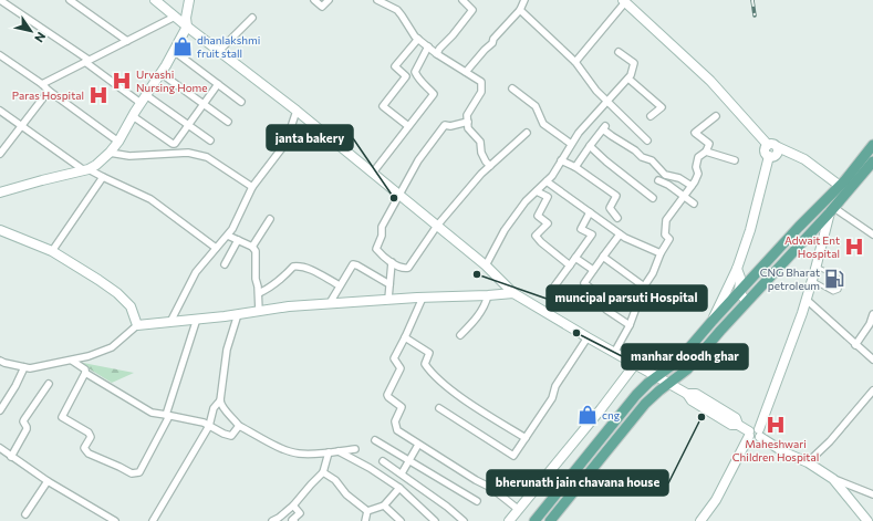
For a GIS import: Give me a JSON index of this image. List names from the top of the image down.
{
  "places": {
    "shop": ["dhanlakshmi fruit stall", "cng"],
    "hospital": [
      "Urvashi Nursing Home",
      "Paras Hospital",
      "Adwait Ent Hospital",
      "Maheshwari Children Hospital"
    ],
    "other": [
      "janta bakery",
      "muncipal parsuti Hospital",
      "manhar doodh ghar",
      "bherunath jain chavana house"
    ],
    "fuel station": ["CNG Bharat petroleum"]
  },
  "north": "bottom right"
}
